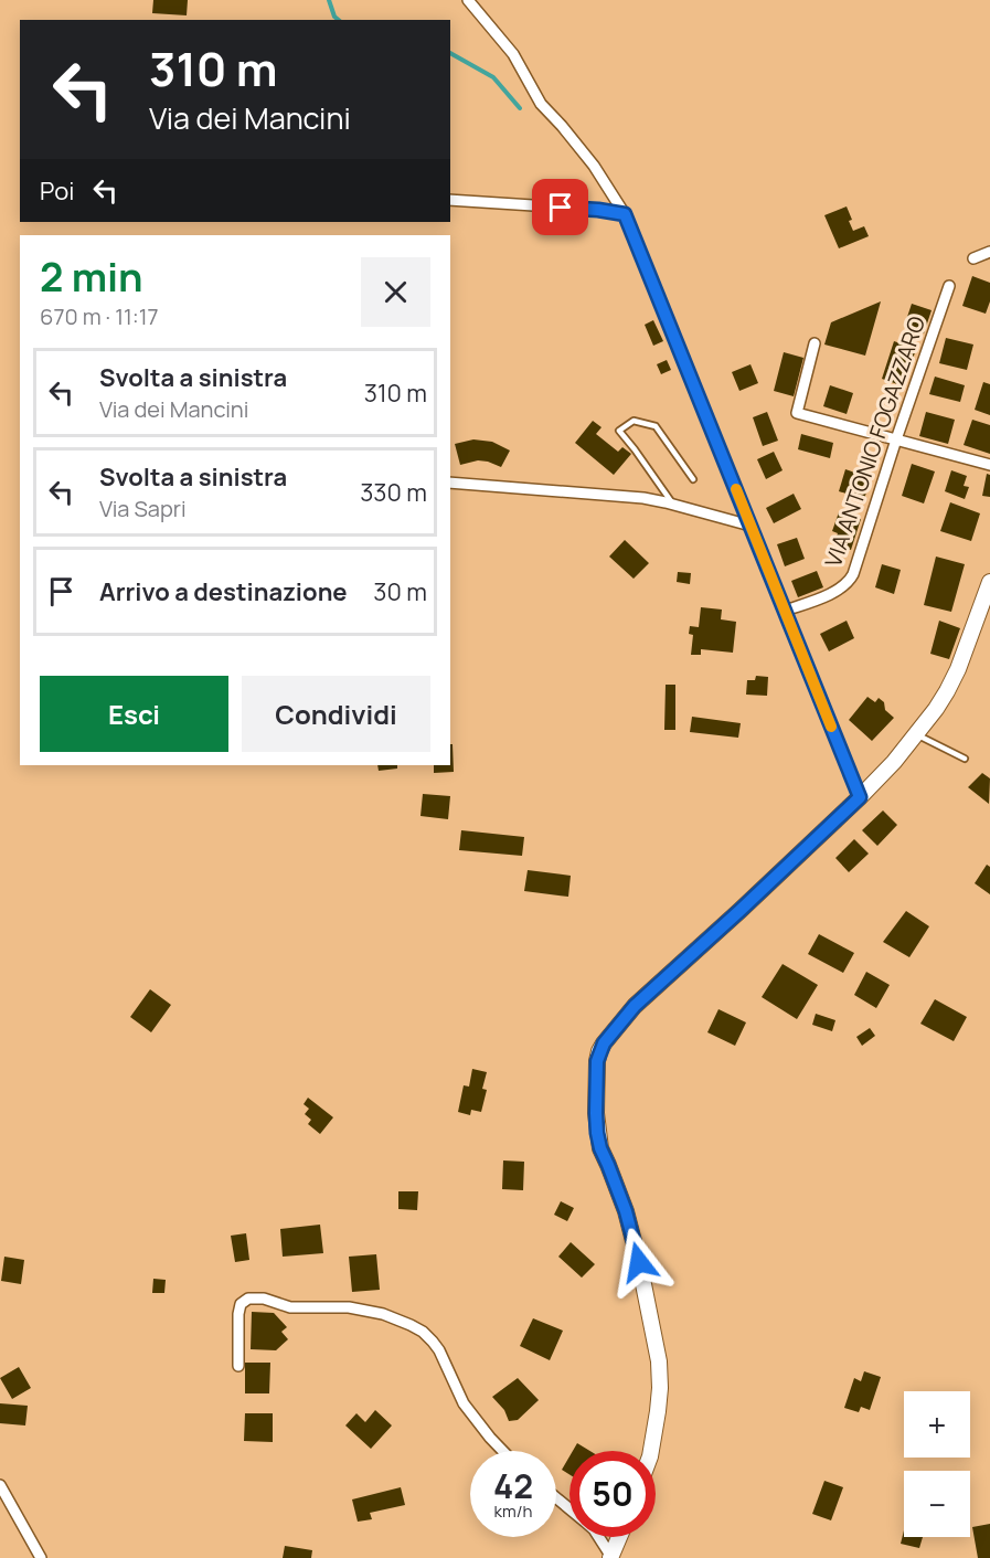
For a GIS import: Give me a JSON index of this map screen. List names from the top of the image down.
{
  "streets": {
    "street": ["VIA ANTONIO FOGAZZARO"]
  },
  "page": {
    "turn": ["310 m", "Via dei Mancini"],
    "then": "Poi",
    "heading": ["2 min", "670 m · 11:17"],
    "list": [
      {
        "name": "Svolta a sinistra",
        "note": "Via dei Mancini",
        "value": "310 m"
      },
      {
        "name": "Svolta a sinistra",
        "note": "Via Sapri",
        "value": "330 m"
      },
      {
        "name": "Arrivo a destinazione",
        "value": "30 m"
      }
    ],
    "buttons": ["Esci", "Condividi"],
    "map_buttons": ["+", "−"],
    "speed": "42 km/h",
    "limit": "50"
  }
}
